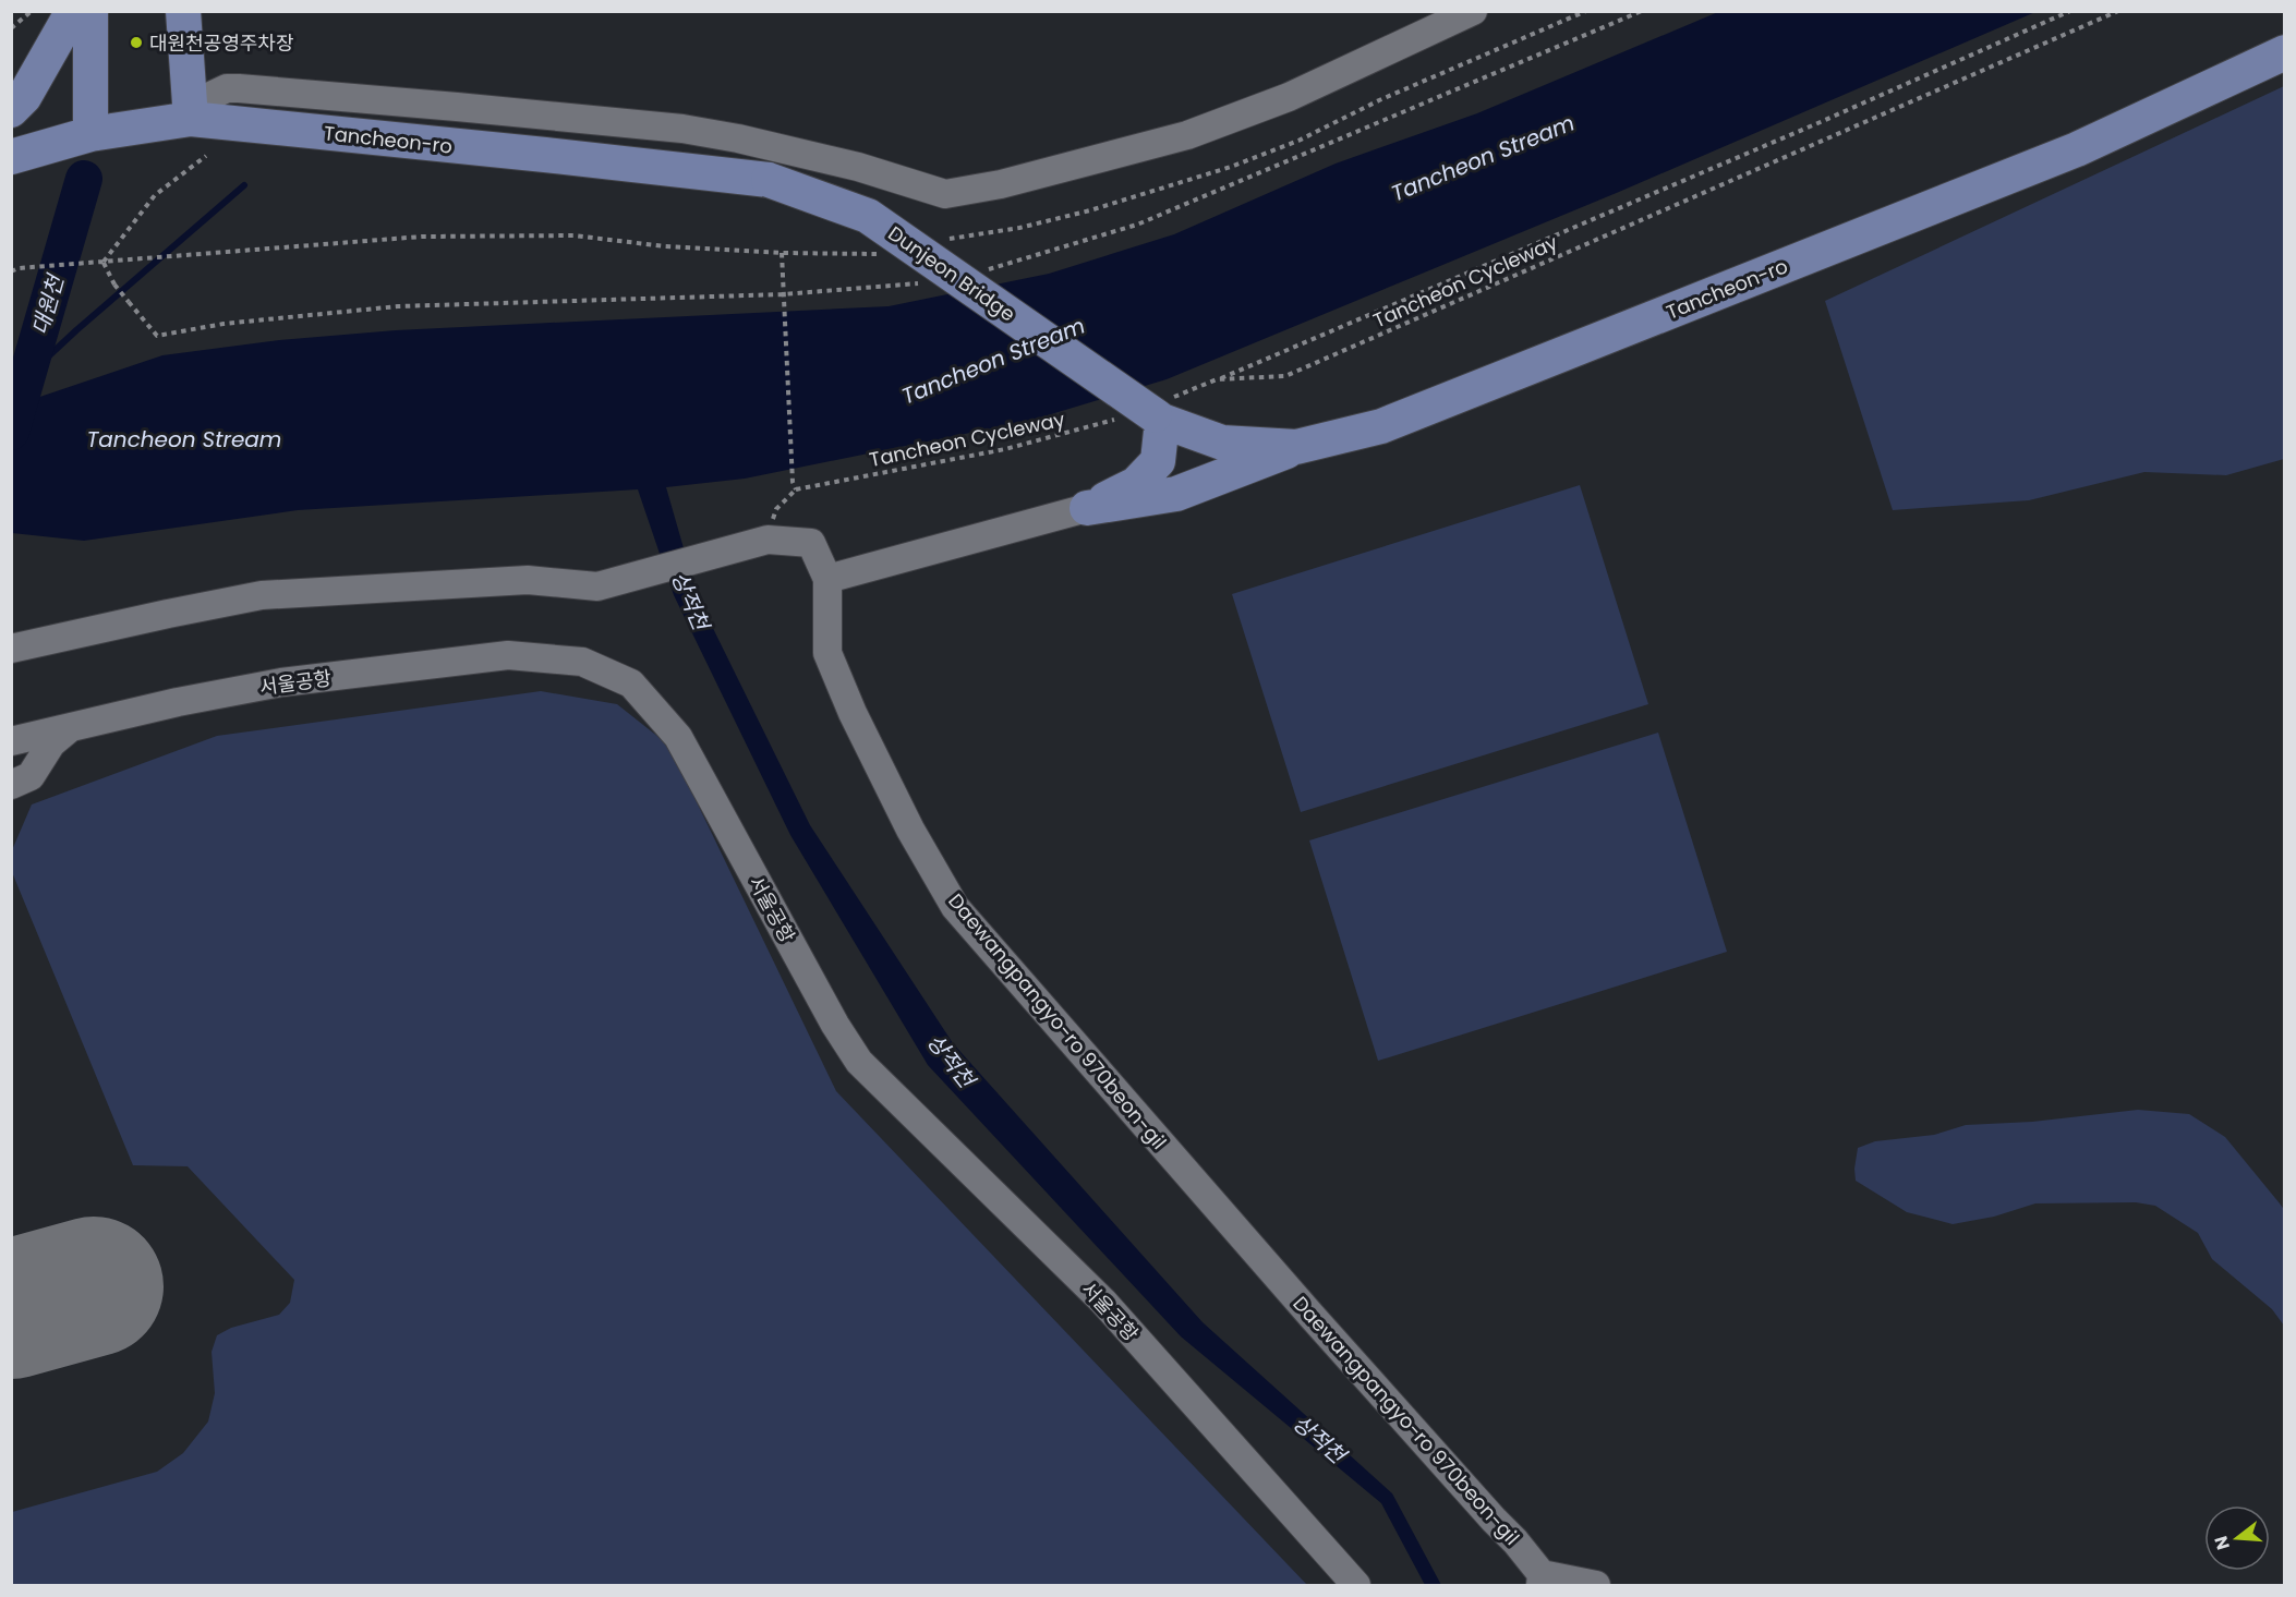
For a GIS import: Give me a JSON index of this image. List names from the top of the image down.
{
  "streets": {
    "main road": ["Tancheon-ro", "Dunjeon Bridge"],
    "street": ["서울공항", "Daewangpangyo-ro 970beon-gil"],
    "path": ["Tancheon Cycleway"]
  },
  "crossings": [
    ["Tancheon-ro", "Dunjeon Bridge"],
    ["Tancheon-ro", "Tancheon Cycleway"],
    ["Dunjeon Bridge", "Tancheon Cycleway"]
  ],
  "water": ["Tancheon Stream", "대원천", "상적천"],
  "places": ["대원천공영주차장"],
  "north": "left"
}
